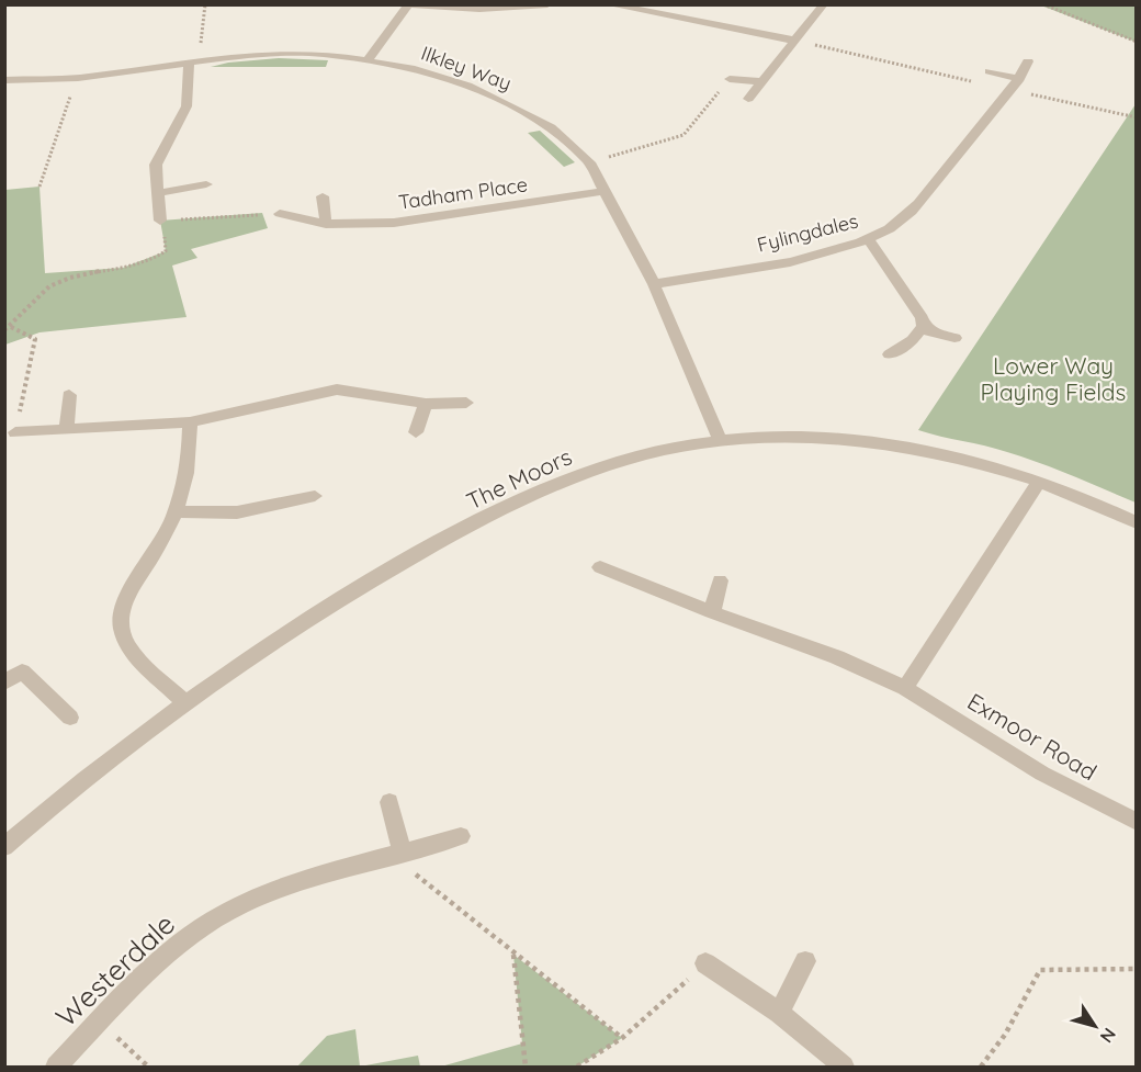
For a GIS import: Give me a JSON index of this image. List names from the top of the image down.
{
  "streets": {
    "street": [
      "Ilkley Way",
      "Tadham Place",
      "Fylingdales",
      "The Moors",
      "Exmoor Road",
      "Westerdale"
    ]
  },
  "crossings": [
    ["Ilkley Way", "Tadham Place"],
    ["Ilkley Way", "Fylingdales"],
    ["Ilkley Way", "The Moors"]
  ],
  "parks": ["Lower Way Playing Fields"],
  "north": "bottom right"
}
